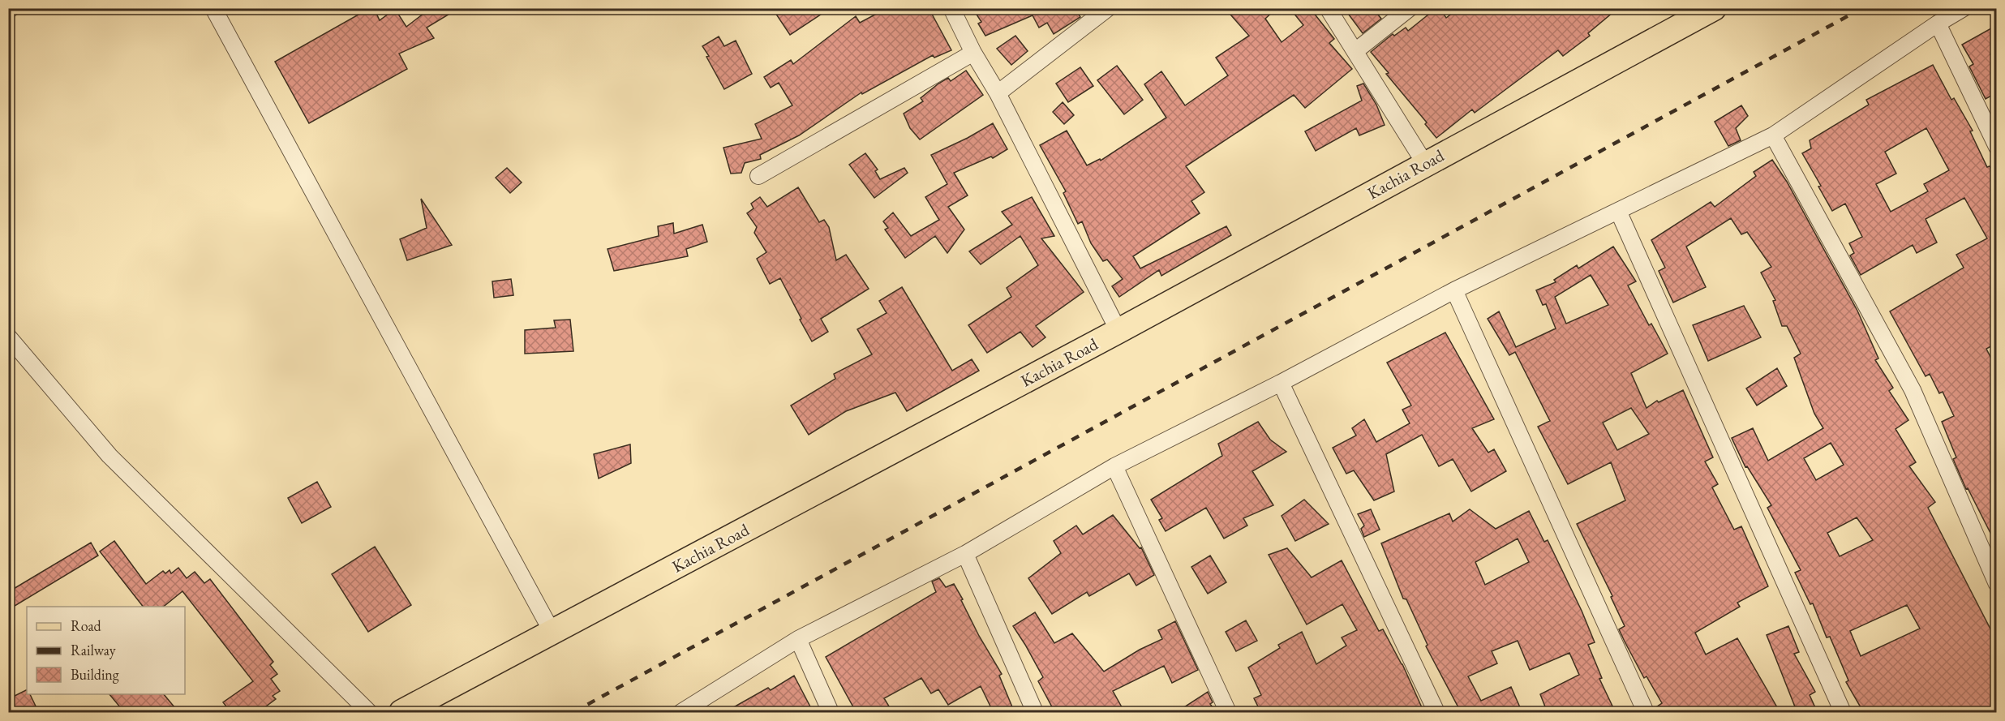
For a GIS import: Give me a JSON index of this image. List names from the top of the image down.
{
  "streets": {
    "main road": ["Kachia Road"]
  },
  "legend": ["Road", "Railway", "Building"]
}
